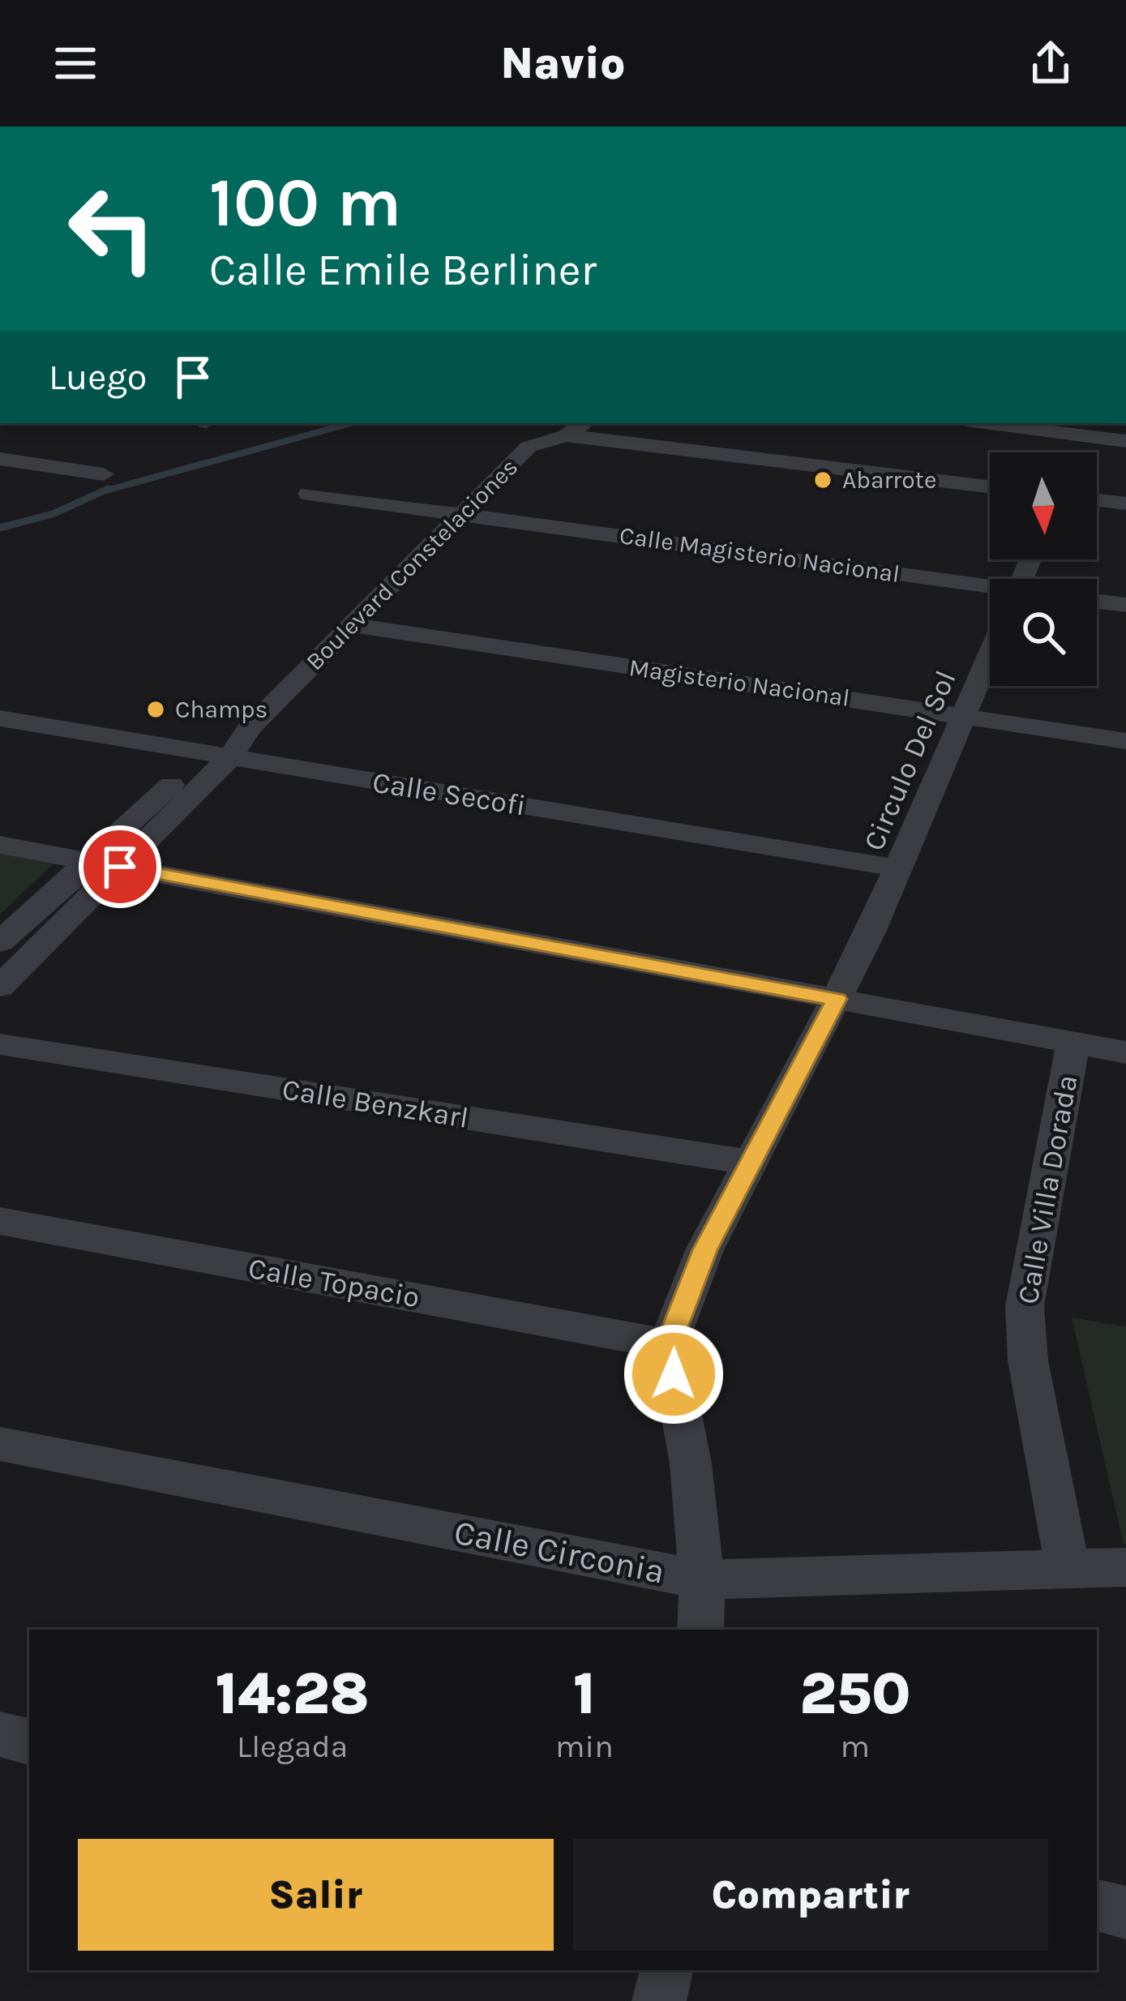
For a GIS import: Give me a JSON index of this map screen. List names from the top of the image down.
{
  "streets": {
    "street": [
      "Calle Magisterio Nacional",
      "Boulevard Constelaciones",
      "Magisterio Nacional",
      "Circulo Del Sol",
      "Calle Secofi",
      "Calle Benzkarl",
      "Calle Villa Dorada",
      "Calle Topacio",
      "Calle Circonia"
    ]
  },
  "crossings": [
    ["Calle Magisterio Nacional", "Boulevard Constelaciones"],
    ["Boulevard Constelaciones", "Magisterio Nacional"],
    ["Boulevard Constelaciones", "Calle Secofi"],
    ["Magisterio Nacional", "Circulo Del Sol"],
    ["Circulo Del Sol", "Calle Secofi"],
    ["Circulo Del Sol", "Calle Benzkarl"],
    ["Circulo Del Sol", "Calle Topacio"],
    ["Calle Villa Dorada", "Calle Circonia"]
  ],
  "places": ["Abarrote", "Champs"],
  "north": "bottom",
  "page": {
    "header": "Navio",
    "turn": ["100 m", "Calle Emile Berliner"],
    "then": "Luego",
    "eta": [
      "14:28",
      "Llegada",
      "1",
      "min",
      "250",
      "m"
    ],
    "buttons": ["Salir", "Compartir"]
  }
}
